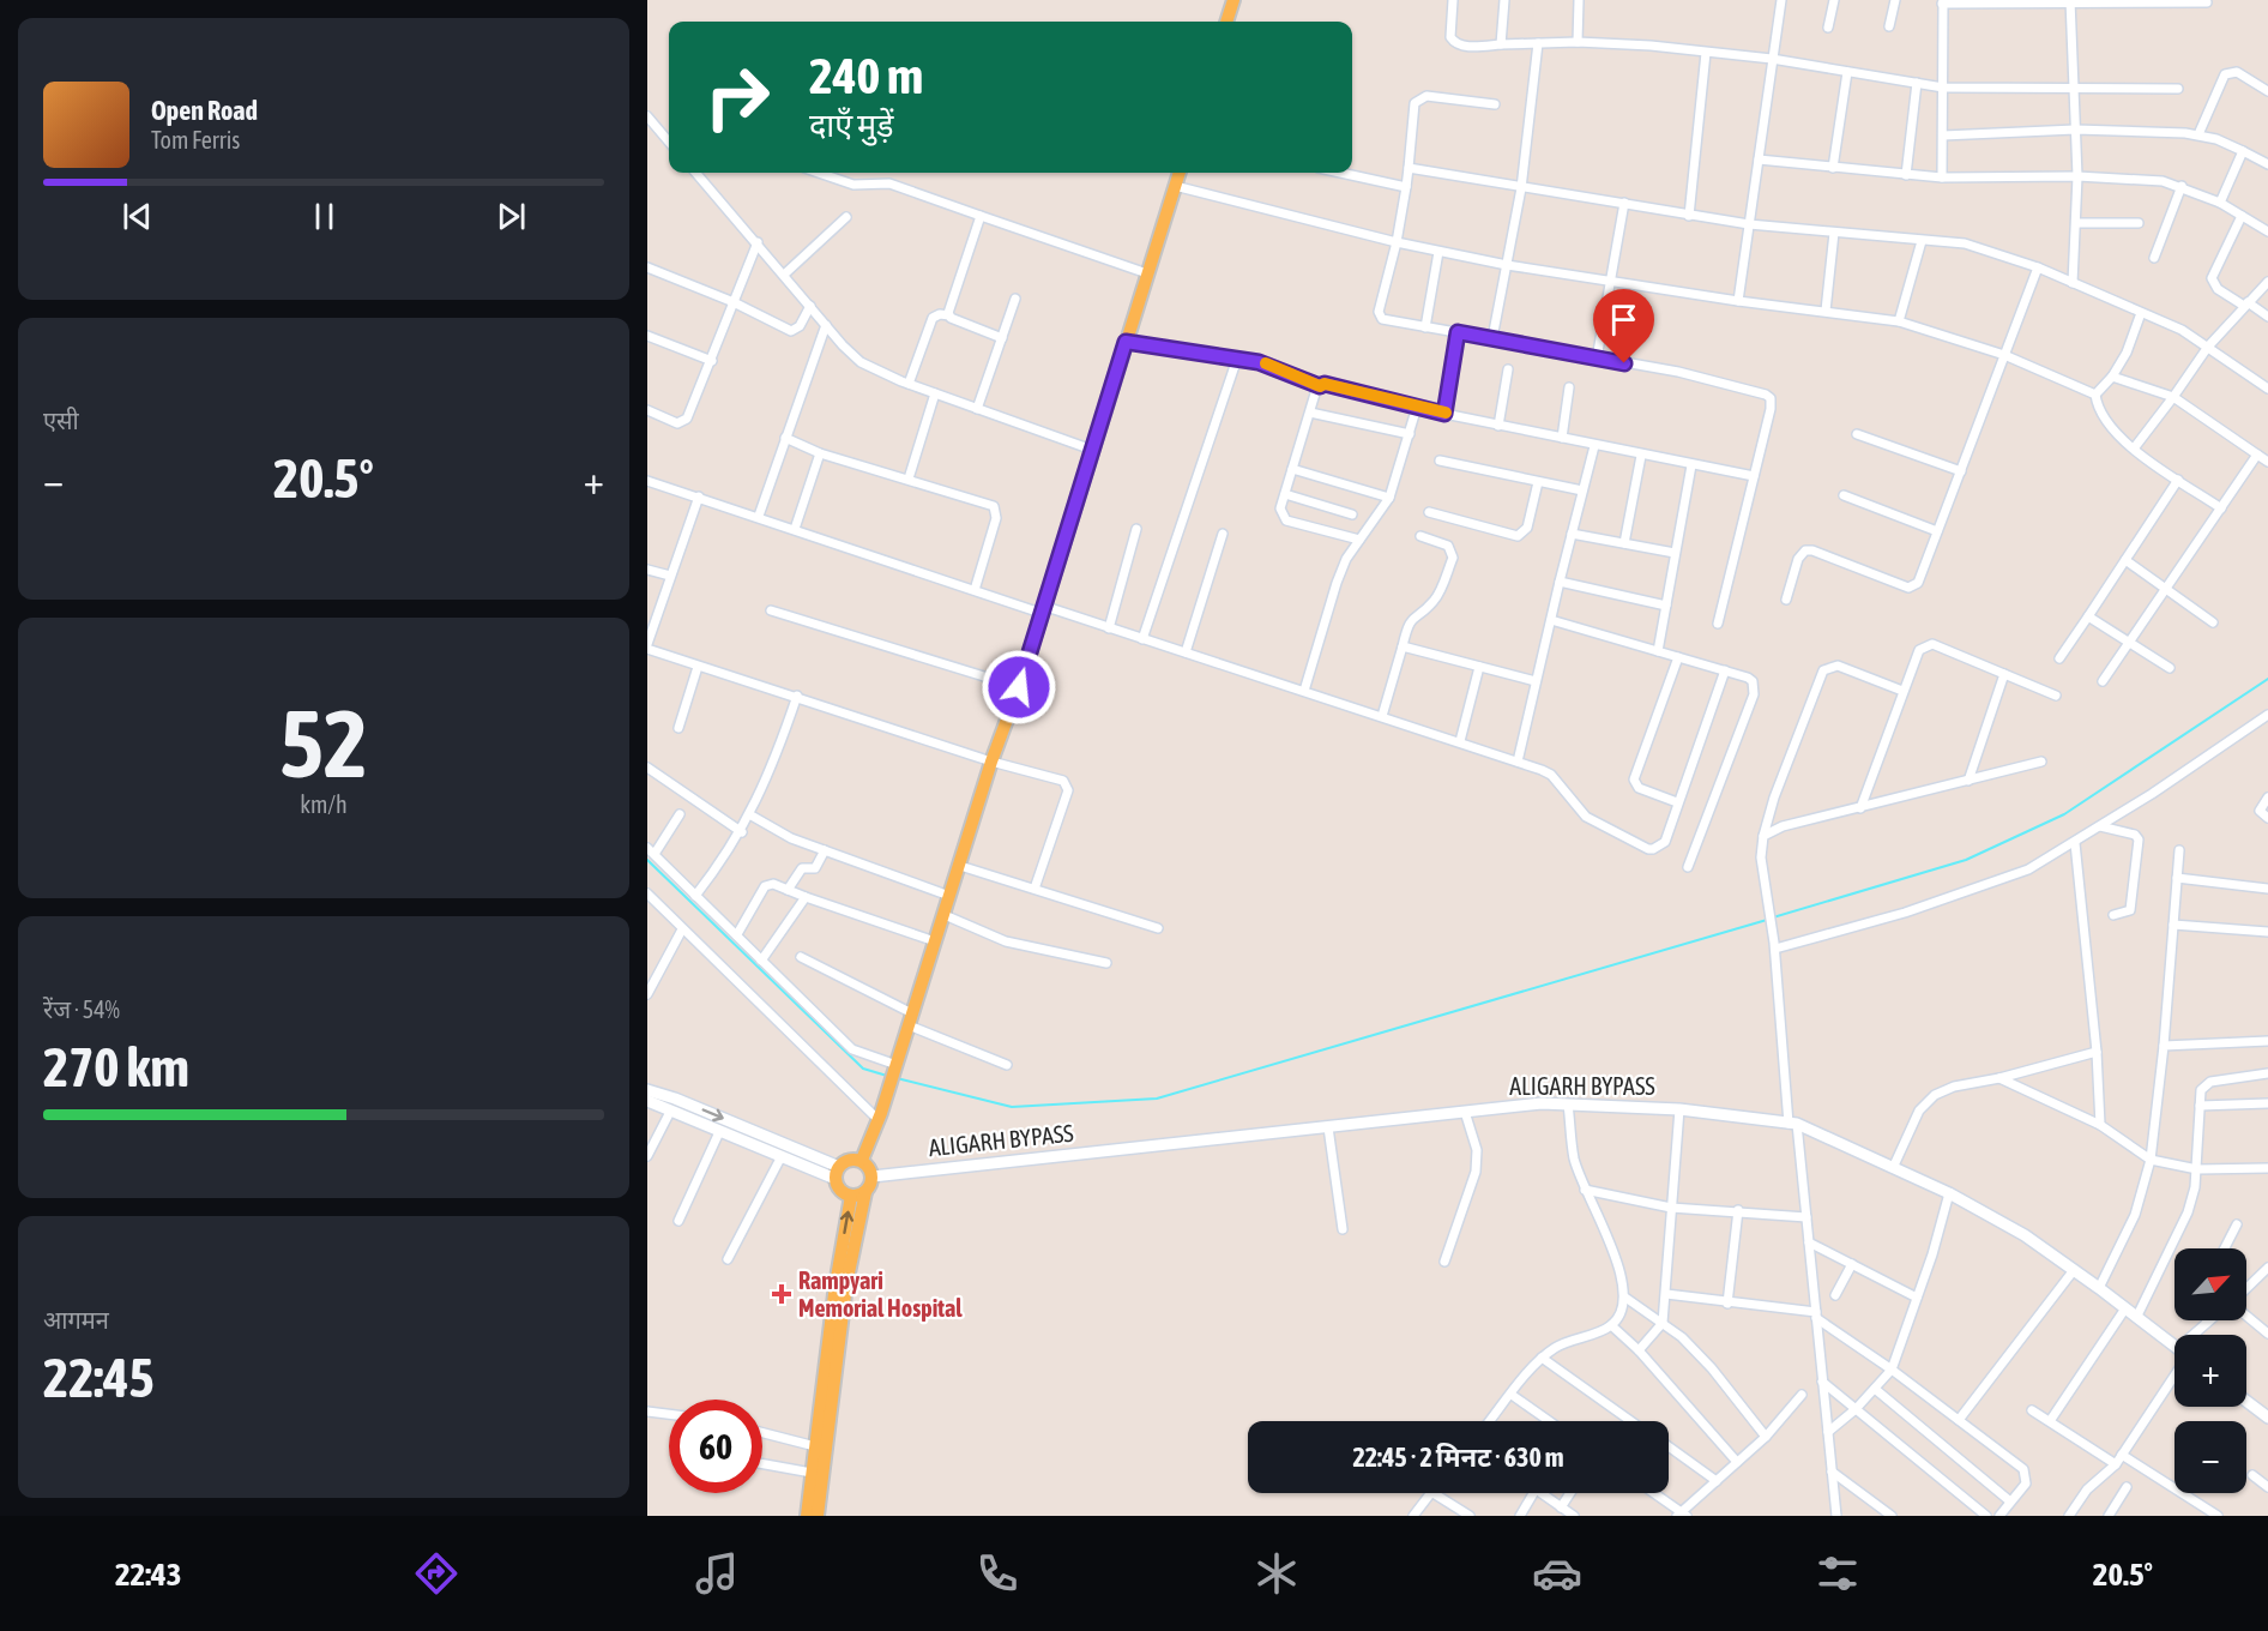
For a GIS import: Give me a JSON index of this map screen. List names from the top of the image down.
{
  "streets": {
    "main road": ["ALIGARH BYPASS"]
  },
  "places": {
    "health": ["Rampyari Memorial Hospital"]
  },
  "north": "top right",
  "page": {
    "turn": ["240 m", "दाएँ मुड़ें"],
    "song": ["Open Road", "Tom Ferris"],
    "tile": [
      "एसी",
      ["52", "km/h"],
      ["रेंज · 54%", "270 km"],
      ["आगमन", "22:45"]
    ],
    "heat": ["−", "20.5°", "+"],
    "map_buttons": ["+", "−"],
    "limit": "60",
    "trip": "22:45 · 2 मिनट · 630 m",
    "tabs": ["22:43", "20.5°"]
  }
}
